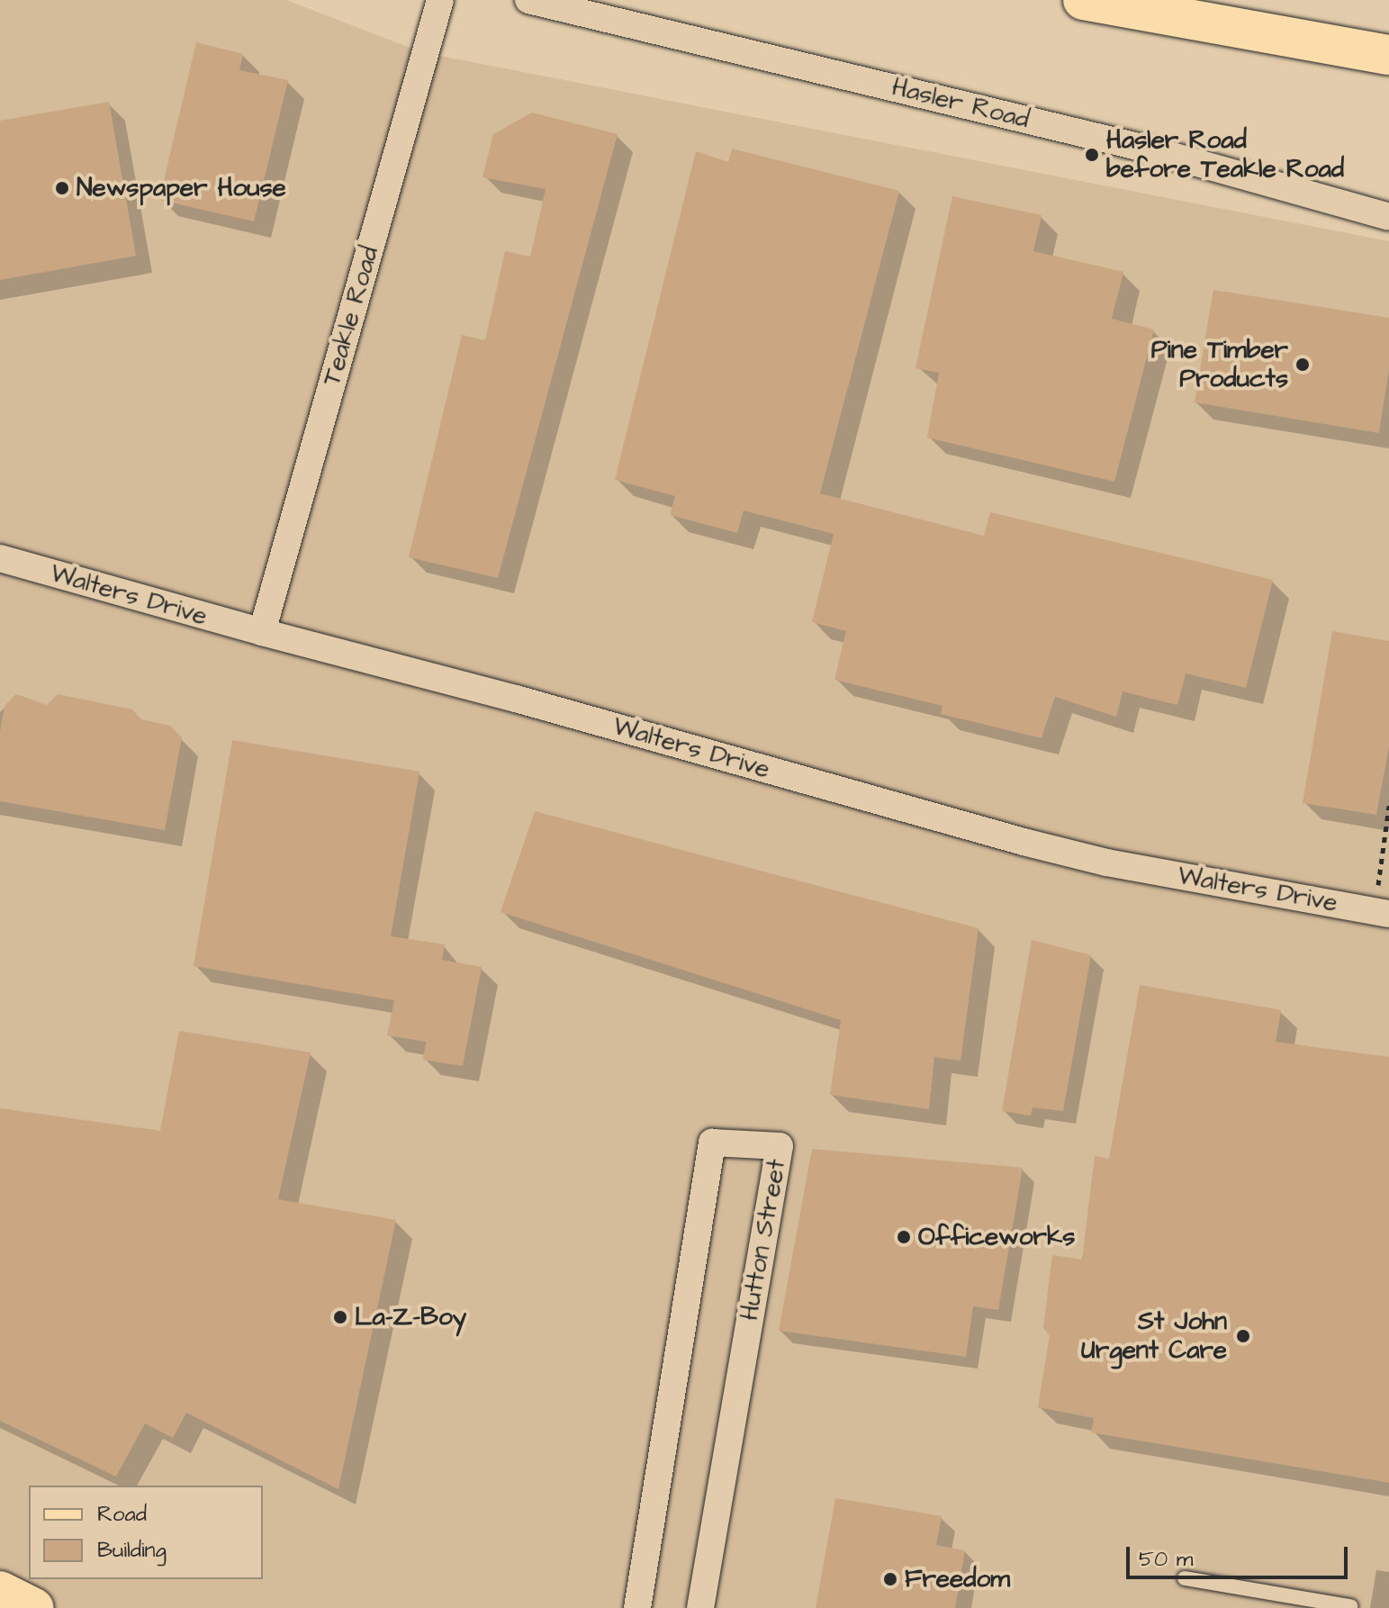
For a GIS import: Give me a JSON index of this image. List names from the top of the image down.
{
  "streets": {
    "street": [
      "Hasler Road",
      "Teakle Road",
      "Walters Drive",
      "Hutton Street"
    ]
  },
  "crossings": [
    ["Teakle Road", "Walters Drive"]
  ],
  "places": [
    "Hasler Road before Teakle Road",
    "Newspaper House",
    "Pine Timber Products",
    "Officeworks",
    "La-Z-Boy",
    "St John Urgent Care",
    "Freedom"
  ],
  "legend": ["Road", "Building"],
  "scale_bar": "50 m"
}
